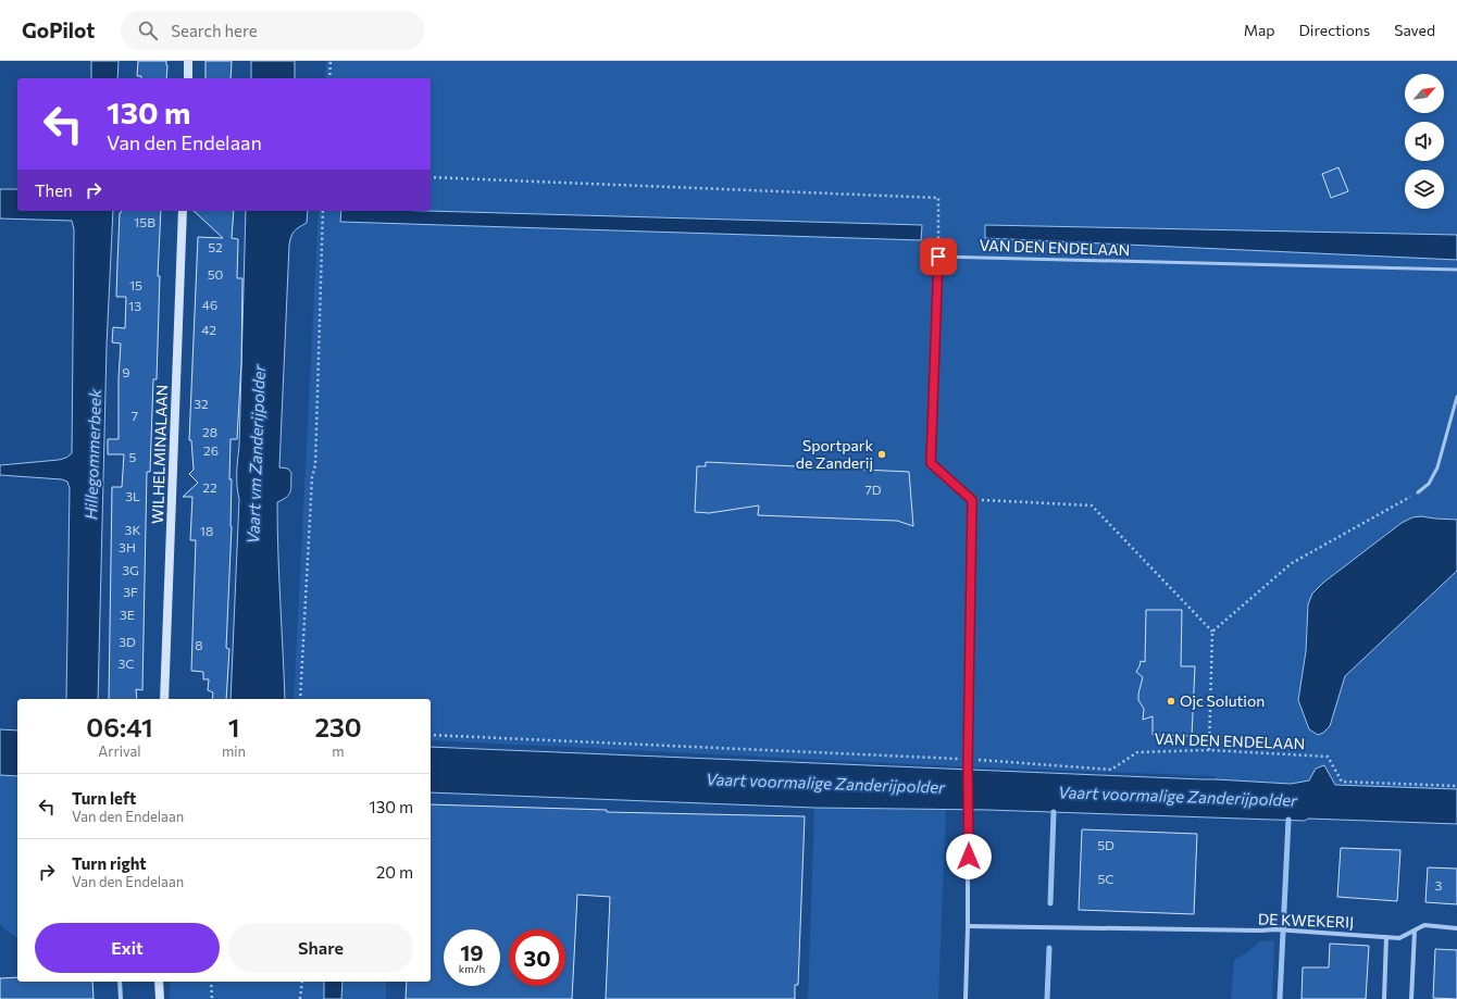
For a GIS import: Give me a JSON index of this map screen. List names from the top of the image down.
{
  "streets": {
    "main road": ["WILHELMINALAAN"],
    "street": ["DE KWEKERIJ"],
    "lane": ["VAN DEN ENDELAAN"]
  },
  "water": ["Hillegommerbeek", "Vaart vm Zanderijpolder", "Vaart voormalige Zanderijpolder"],
  "places": ["Sportpark de Zanderij", "Ojc Solution"],
  "house_numbers": [
    "15B",
    "52",
    "50",
    "15",
    "46",
    "13",
    "42",
    "9",
    "32",
    "7",
    "28",
    "26",
    "5",
    "22",
    "7D",
    "3L",
    "3K",
    "18",
    "3H",
    "3G",
    "3F",
    "3E",
    "3D",
    "8",
    "3C",
    "5D",
    "5C",
    "3"
  ],
  "north": "top right",
  "page": {
    "header": "GoPilot",
    "search": "Search here",
    "nav": ["Map", "Directions", "Saved"],
    "turn": ["130 m", "Van den Endelaan"],
    "then": "Then",
    "eta": [
      "06:41",
      "Arrival",
      "1",
      "min",
      "230",
      "m"
    ],
    "list": [
      {
        "name": "Turn left",
        "note": "Van den Endelaan",
        "value": "130 m"
      },
      {
        "name": "Turn right",
        "note": "Van den Endelaan",
        "value": "20 m"
      }
    ],
    "buttons": ["Exit", "Share"],
    "speed": "19 km/h",
    "limit": "30"
  }
}
